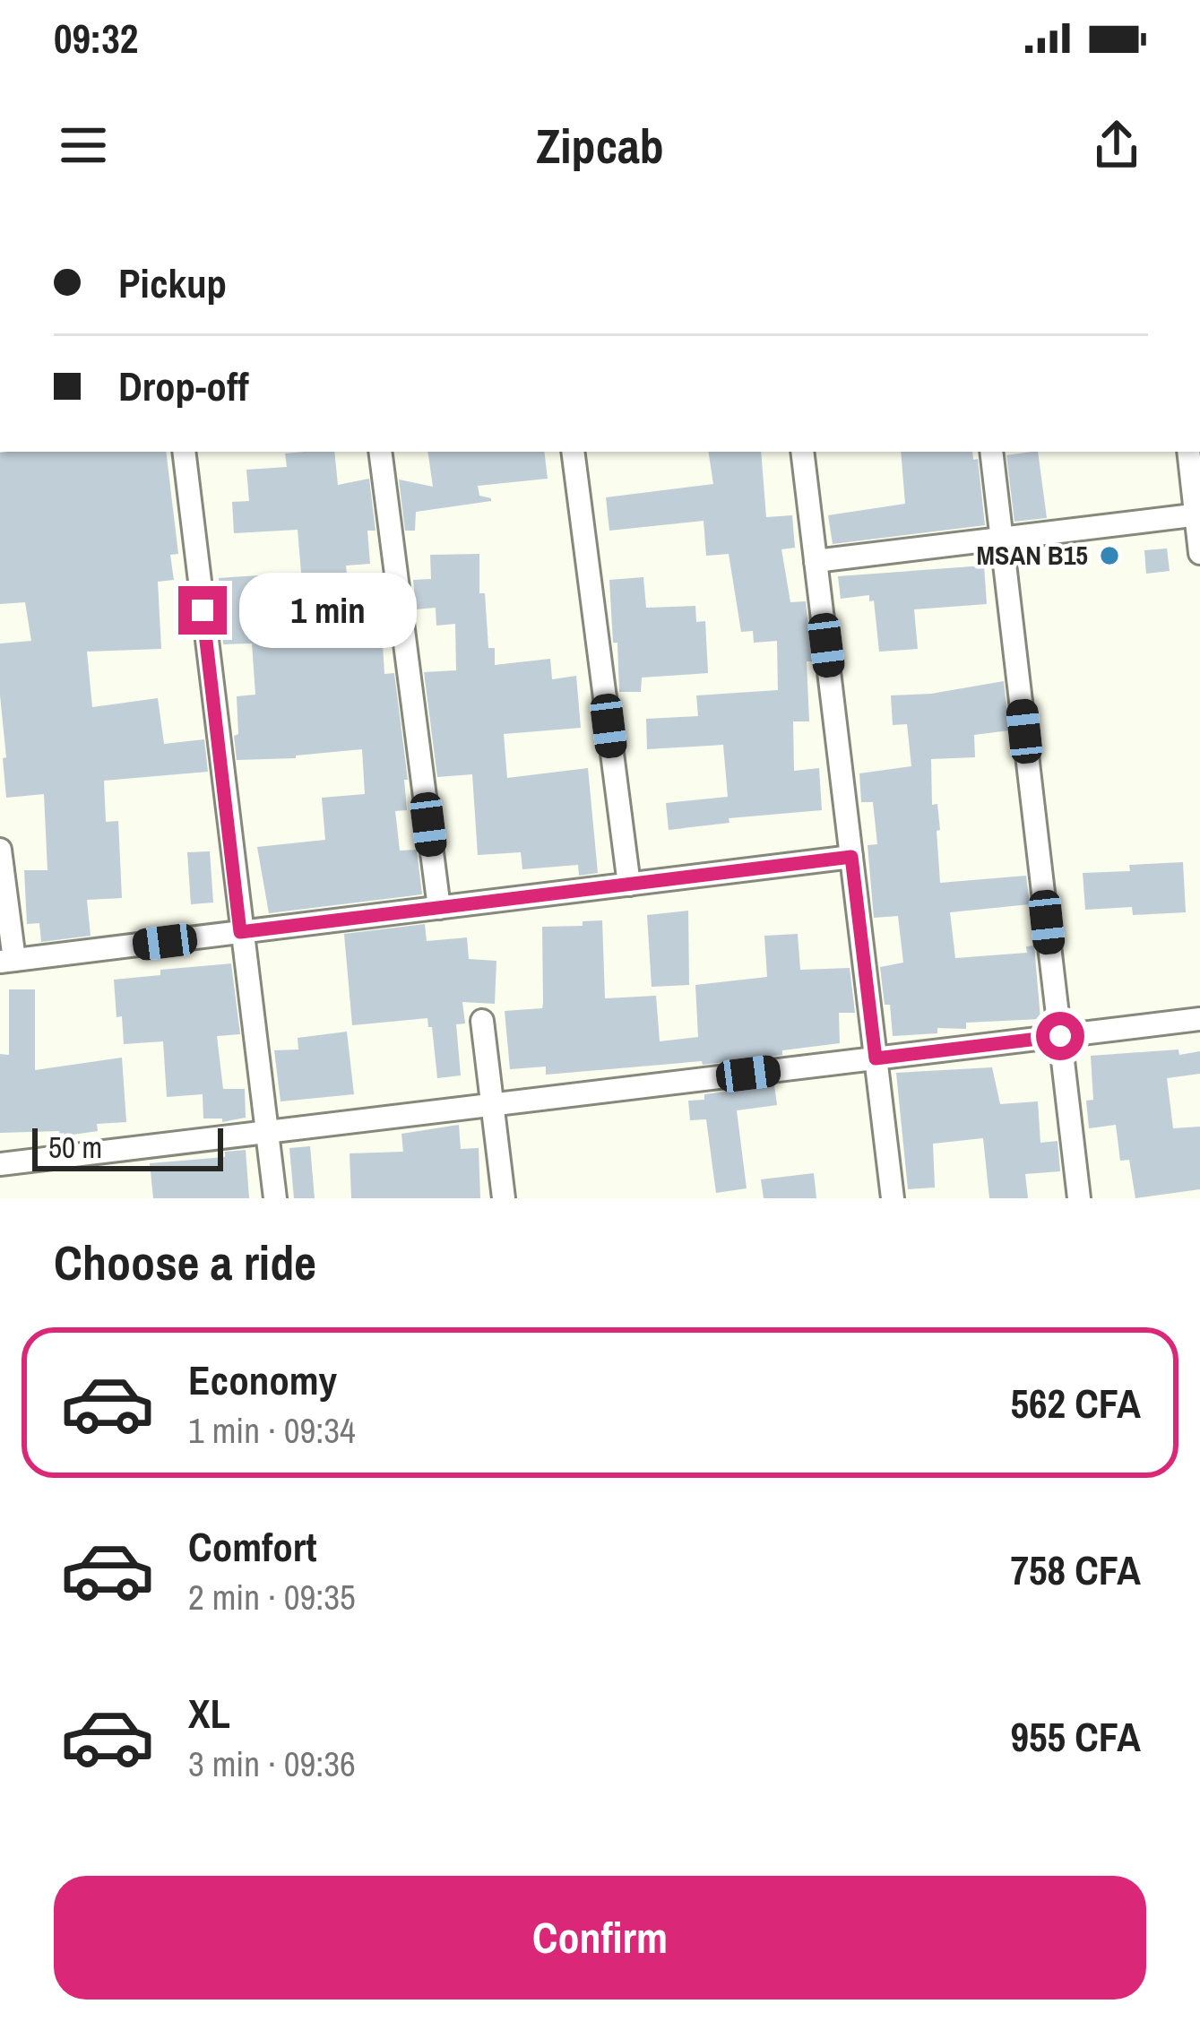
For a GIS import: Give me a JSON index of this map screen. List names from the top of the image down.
{
  "places": ["MSAN B15"],
  "scale_bar": "50 m",
  "page": {
    "status": "09:32",
    "header": "Zipcab",
    "banner": ["Pickup", "Drop-off"],
    "bubble": "1 min",
    "scale": "50 m",
    "heading": "Choose a ride",
    "list": [
      {
        "name": "Economy",
        "note": "1 min · 09:34",
        "value": "562 CFA"
      },
      {
        "name": "Comfort",
        "note": "2 min · 09:35",
        "value": "758 CFA"
      },
      {
        "name": "XL",
        "note": "3 min · 09:36",
        "value": "955 CFA"
      }
    ],
    "buttons": "Confirm"
  }
}
